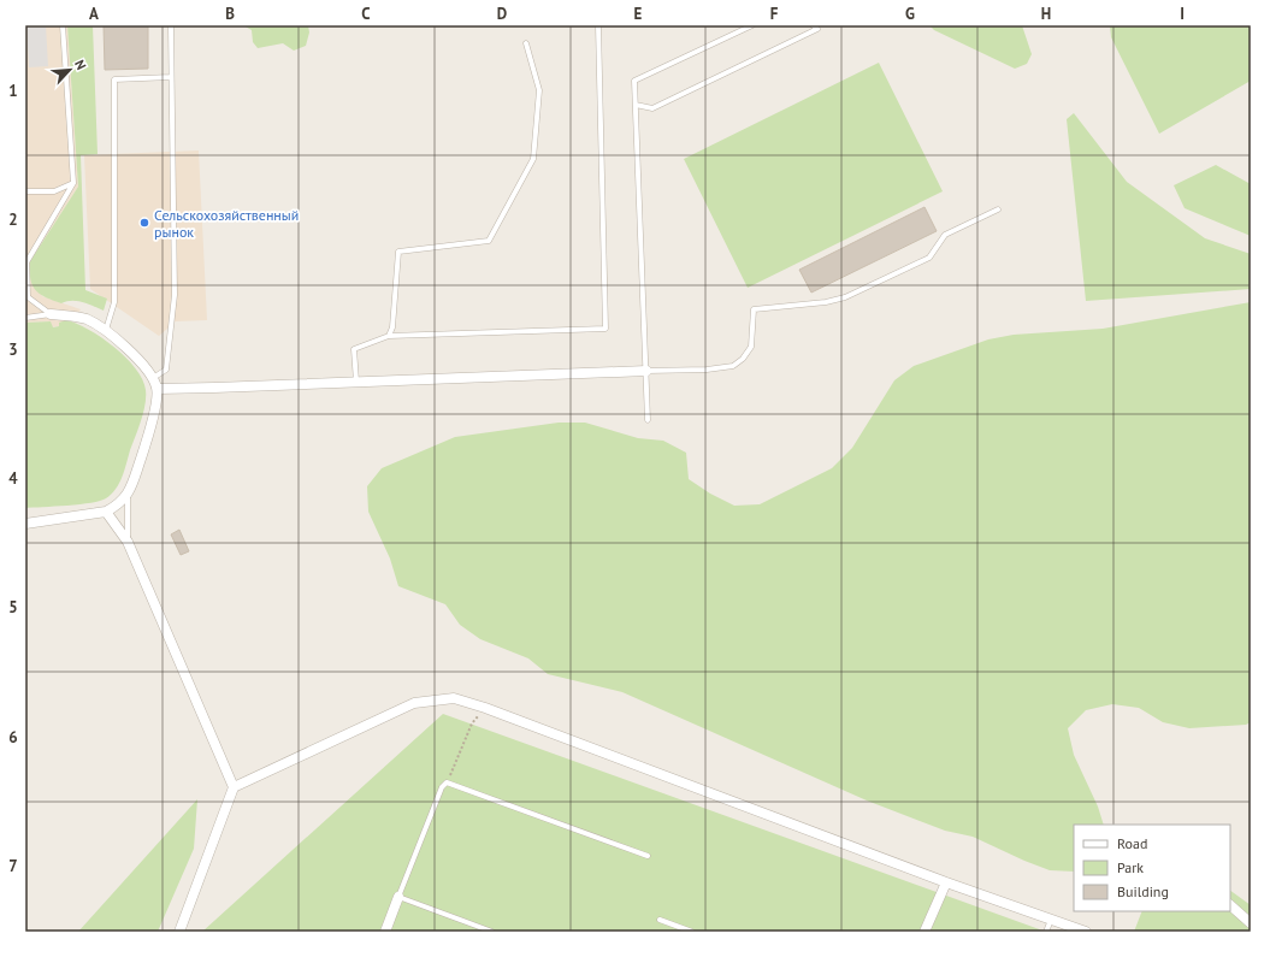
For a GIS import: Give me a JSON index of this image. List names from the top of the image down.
{
  "places": ["Сельскохозяйственный рынок"],
  "legend": ["Road", "Park", "Building"],
  "north": "top right",
  "grid": {
    "columns": [
      "A",
      "B",
      "C",
      "D",
      "E",
      "F",
      "G",
      "H",
      "I"
    ],
    "rows": [
      "1",
      "2",
      "3",
      "4",
      "5",
      "6",
      "7"
    ]
  }
}
